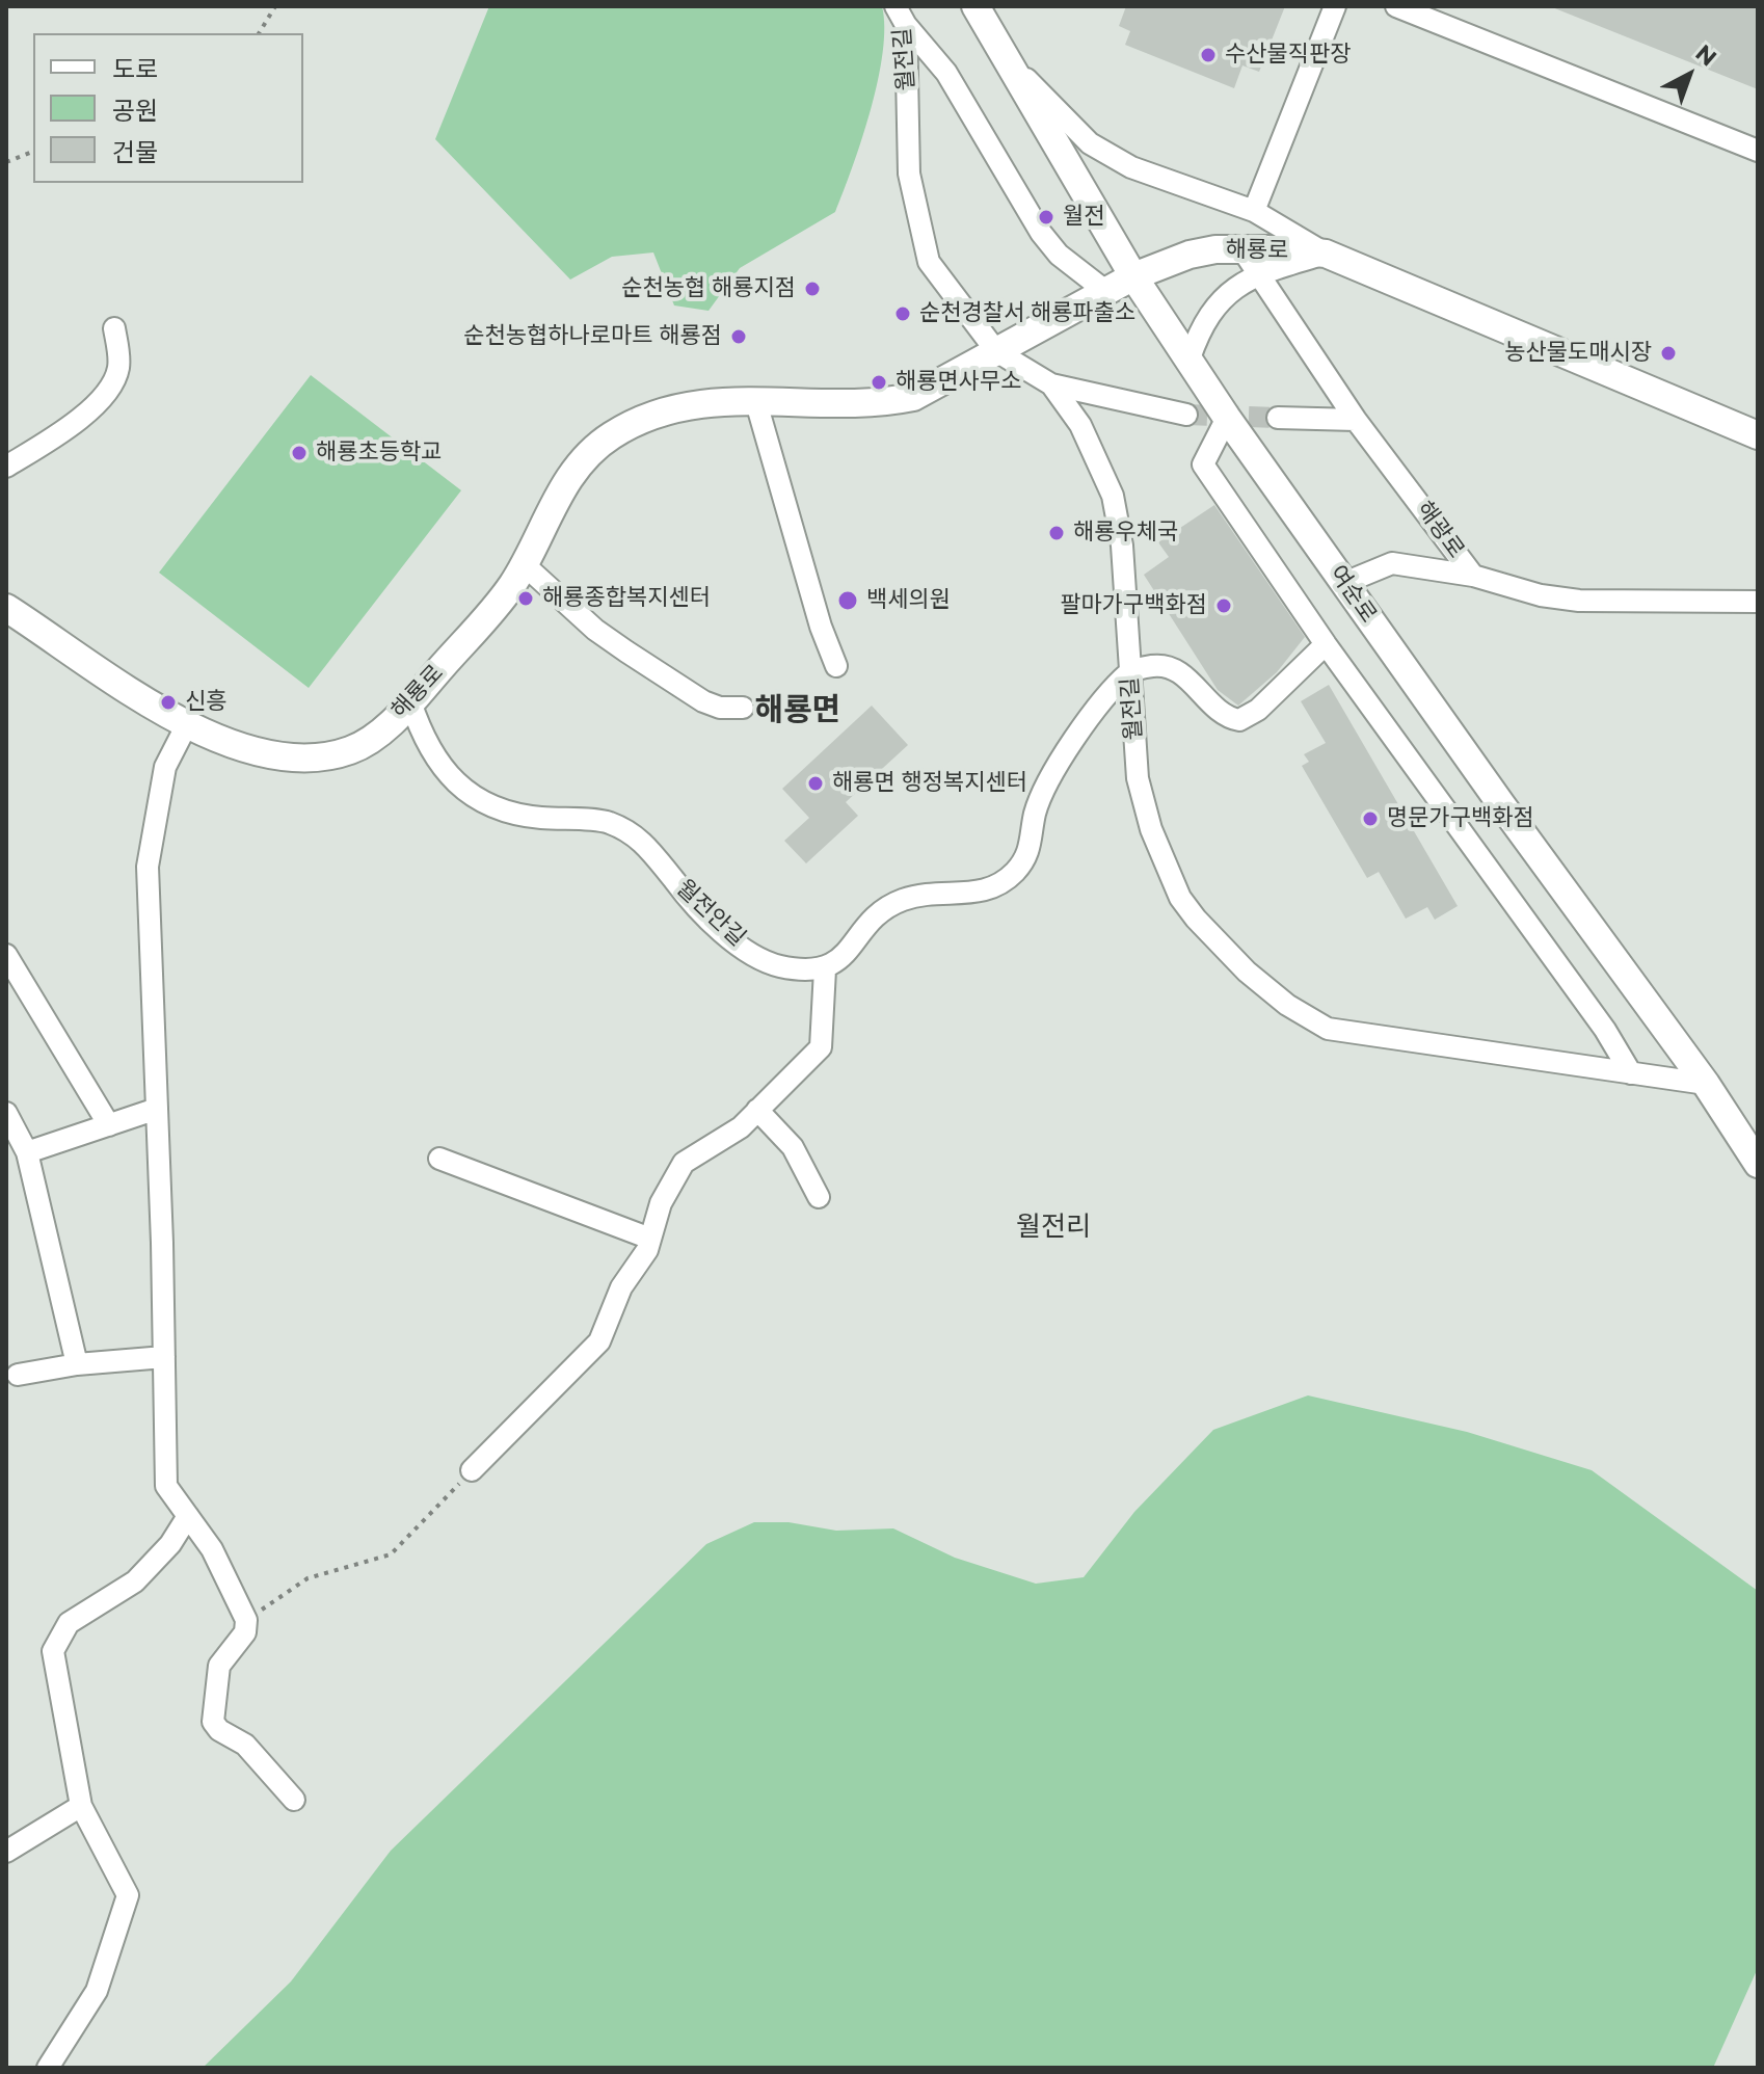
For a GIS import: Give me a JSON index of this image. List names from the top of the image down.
{
  "streets": {
    "main road": ["해룡로", "여순로"],
    "street": ["월전길", "해광로", "월전안길"]
  },
  "crossings": [
    ["월전길", "해룡로"],
    ["월전길", "여순로"],
    ["해룡로", "해광로"],
    ["해룡로", "여순로"],
    ["해룡로", "월전안길"]
  ],
  "districts": ["해룡면", "월전리"],
  "places": [
    "수산물직판장",
    "월전",
    "순천농협 해룡지점",
    "순천경찰서 해룡파출소",
    "순천농협하나로마트 해룡점",
    "농산물도매시장",
    "해룡면사무소",
    "해룡초등학교",
    "해룡우체국",
    "해룡종합복지센터",
    "백세의원",
    "팔마가구백화점",
    "신흥",
    "해룡면 행정복지센터",
    "명문가구백화점"
  ],
  "legend": ["도로", "공원", "건물"],
  "north": "top right"
}
